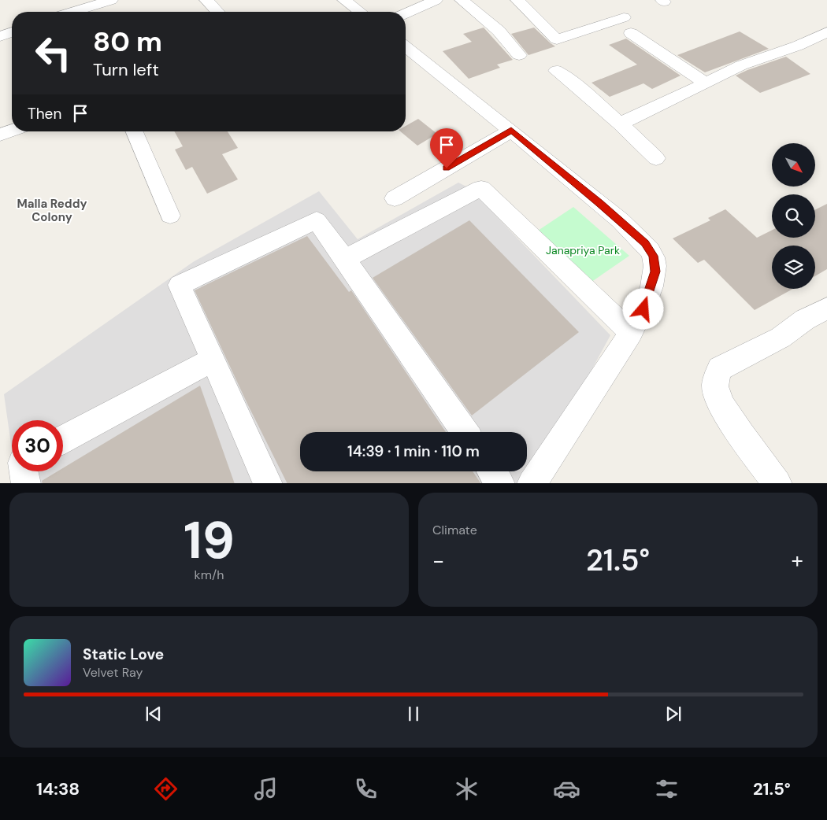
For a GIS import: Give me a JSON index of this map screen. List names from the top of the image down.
{
  "districts": ["Malla Reddy Colony"],
  "parks": ["Janapriya Park"],
  "north": "bottom right",
  "page": {
    "turn": ["80 m", "Turn left"],
    "then": "Then",
    "limit": "30",
    "trip": "14:39 · 1 min · 110 m",
    "tile": [
      ["19", "km/h"],
      "Climate"
    ],
    "heat": ["−", "21.5°", "+"],
    "song": ["Static Love", "Velvet Ray"],
    "tabs": ["14:38", "21.5°"]
  }
}
